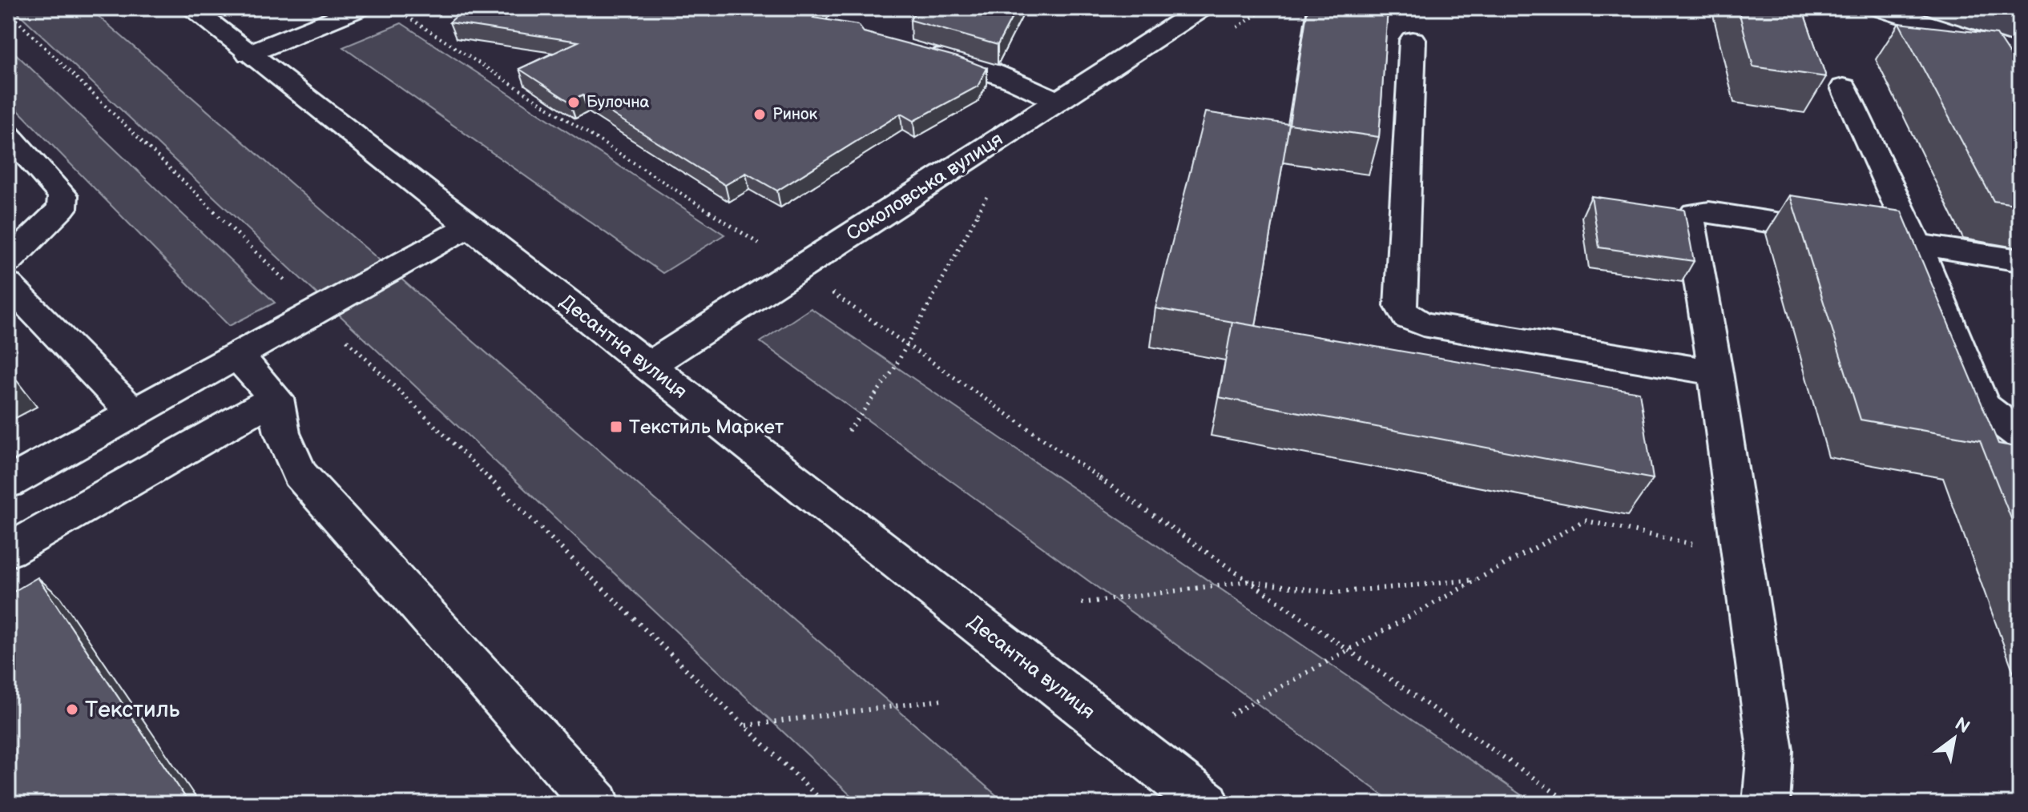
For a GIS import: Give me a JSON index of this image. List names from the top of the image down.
{
  "streets": {
    "main road": ["Соколовська вулиця", "Десантна вулиця"]
  },
  "crossings": [
    ["Соколовська вулиця", "Десантна вулиця"]
  ],
  "places": {
    "other": ["Булочна", "Ринок", "Текстиль"],
    "transit": ["Текстиль Маркет"]
  },
  "north": "top right"
}
